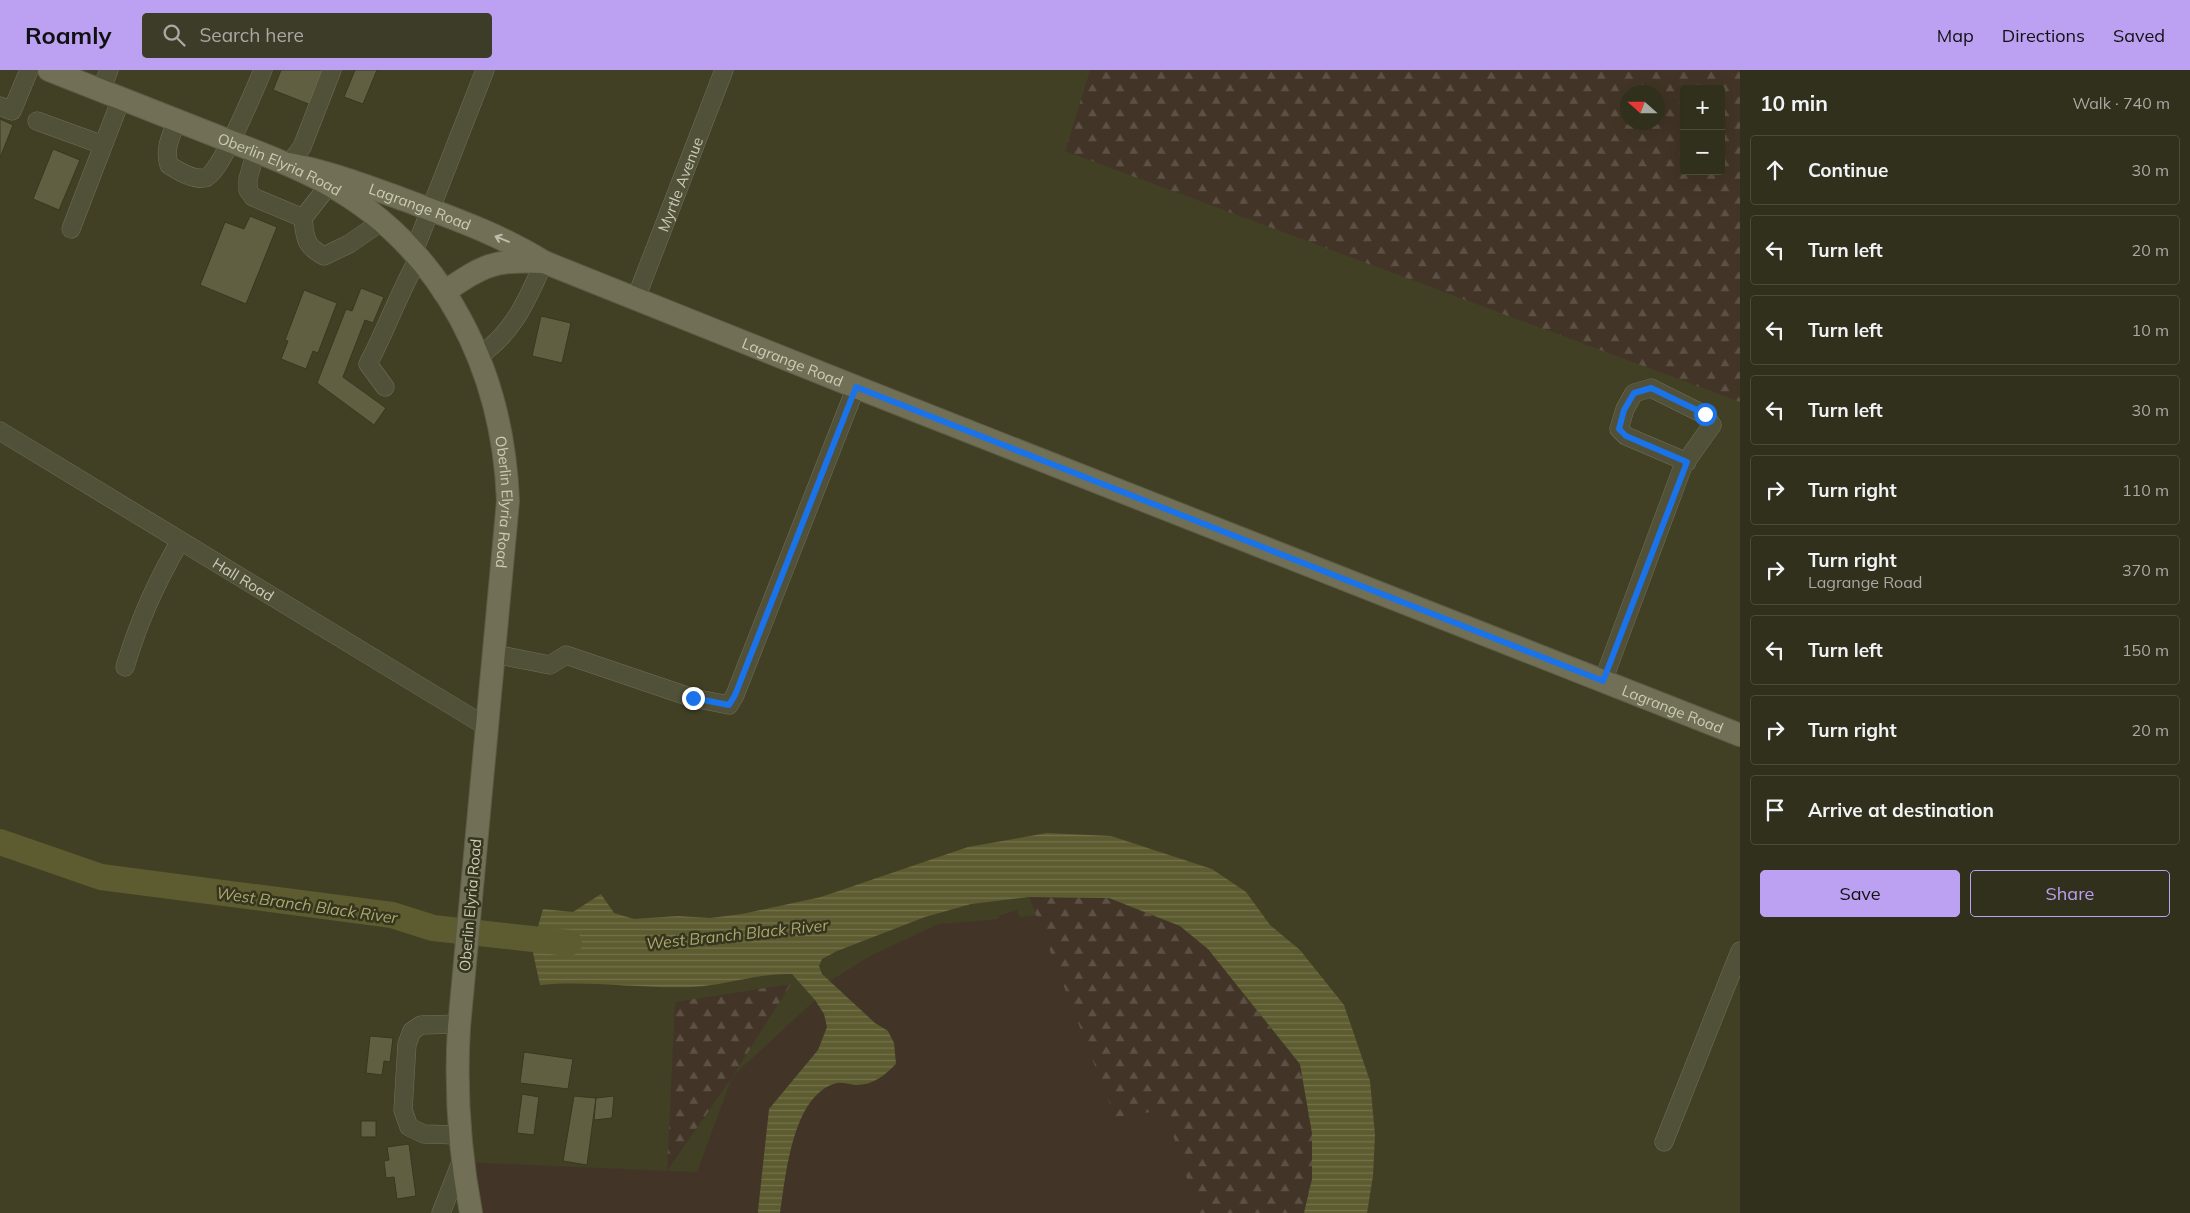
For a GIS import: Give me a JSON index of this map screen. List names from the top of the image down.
{
  "streets": {
    "main road": ["Oberlin Elyria Road", "Lagrange Road"],
    "street": ["Myrtle Avenue", "Hall Road"]
  },
  "crossings": [
    ["Oberlin Elyria Road", "Lagrange Road"],
    ["Oberlin Elyria Road", "Hall Road"],
    ["Myrtle Avenue", "Lagrange Road"]
  ],
  "water": ["West Branch Black River"],
  "north": "left",
  "page": {
    "header": "Roamly",
    "search": "Search here",
    "nav": ["Map", "Directions", "Saved"],
    "heading": ["10 min", "Walk · 740 m"],
    "map_buttons": ["+", "−"],
    "list": [
      ["Continue", "30 m"],
      ["Turn left", "20 m"],
      ["Turn left", "10 m"],
      ["Turn left", "30 m"],
      ["Turn right", "110 m"],
      ["Turn right", "Lagrange Road", "370 m"],
      ["Turn left", "150 m"],
      ["Turn right", "20 m"],
      "Arrive at destination"
    ],
    "buttons": ["Save", "Share"]
  }
}
